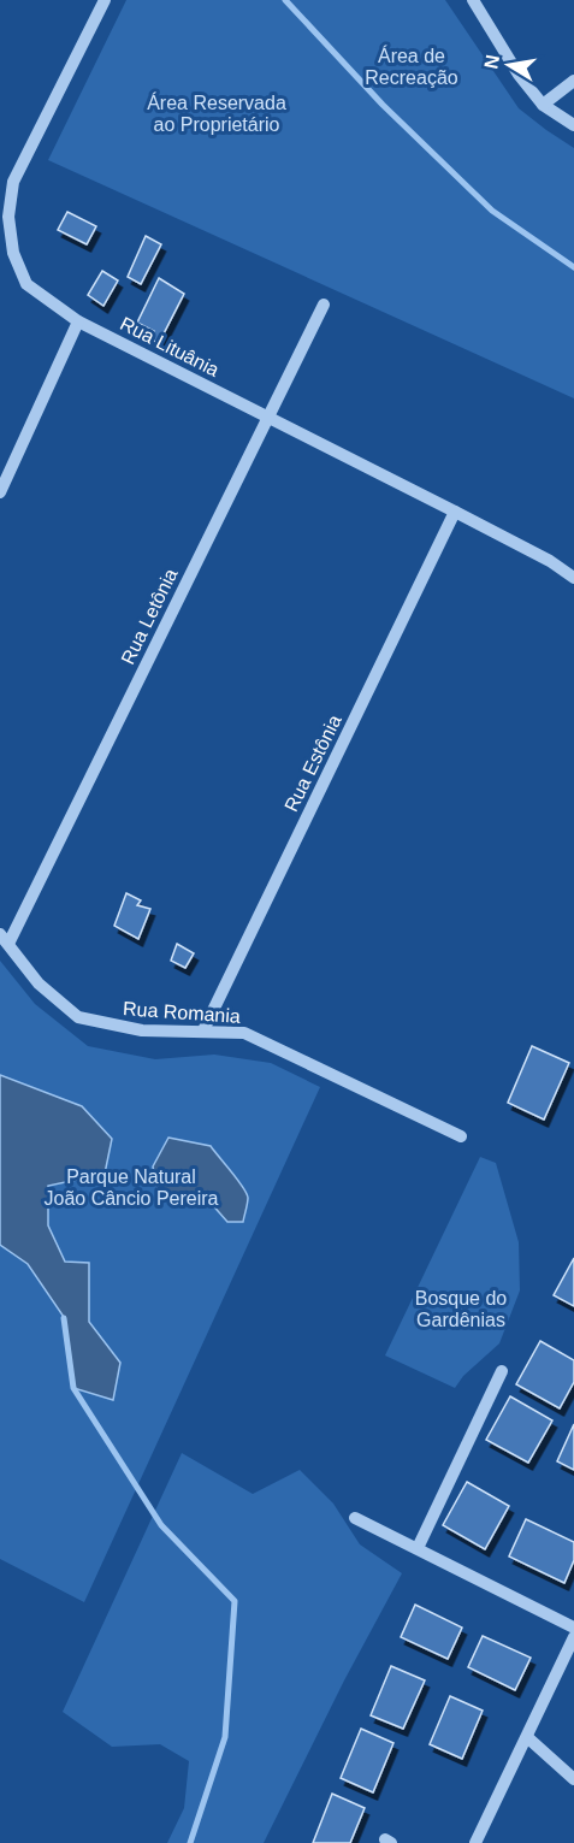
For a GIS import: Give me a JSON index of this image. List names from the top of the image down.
{
  "streets": {
    "street": [
      "Rua Lituânia",
      "Rua Letônia",
      "Rua Estônia",
      "Rua Romania"
    ]
  },
  "crossings": [
    ["Rua Lituânia", "Rua Letônia"],
    ["Rua Lituânia", "Rua Estônia"],
    ["Rua Letônia", "Rua Romania"],
    ["Rua Estônia", "Rua Romania"]
  ],
  "parks": [
    "Área de Recreação",
    "Área Reservada ao Proprietário",
    "Parque Natural João Câncio Pereira",
    "Bosque do Gardênias"
  ],
  "north": "left"
}
